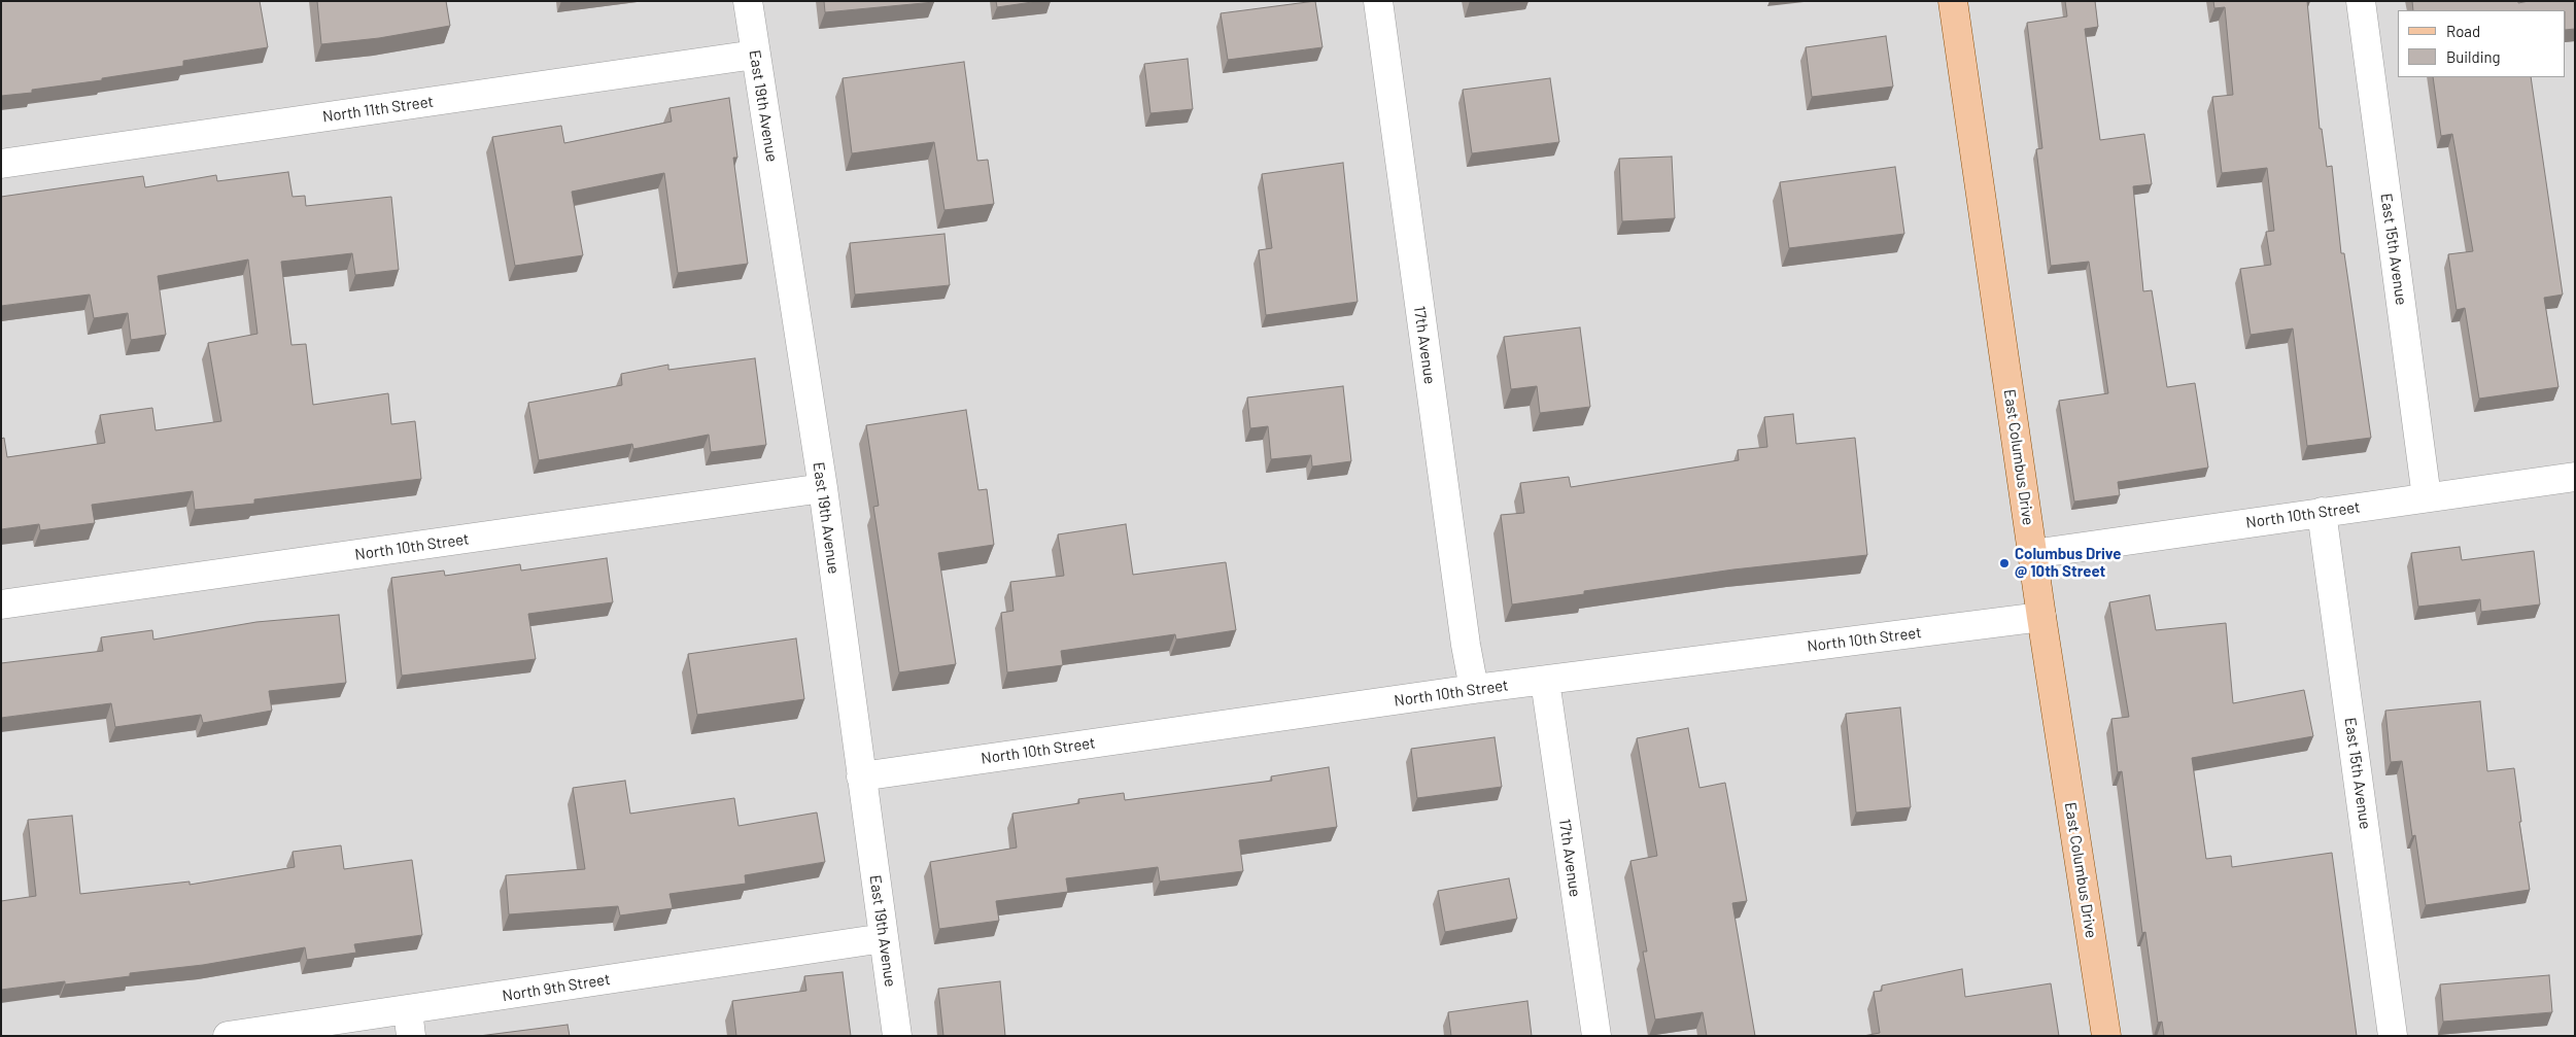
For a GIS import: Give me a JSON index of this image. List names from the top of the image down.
{
  "streets": {
    "main road": ["East Columbus Drive"],
    "street": [
      "East 19th Avenue",
      "North 11th Street",
      "East 15th Avenue",
      "17th Avenue",
      "North 10th Street",
      "North 9th Street"
    ]
  },
  "crossings": [
    ["East 19th Avenue", "North 11th Street"],
    ["East 19th Avenue", "North 10th Street"],
    ["East 19th Avenue", "North 9th Street"],
    ["East 15th Avenue", "North 10th Street"],
    ["17th Avenue", "North 10th Street"],
    ["East Columbus Drive", "North 10th Street"]
  ],
  "places": ["Columbus Drive @ 10th Street"],
  "legend": ["Road", "Building"]
}
